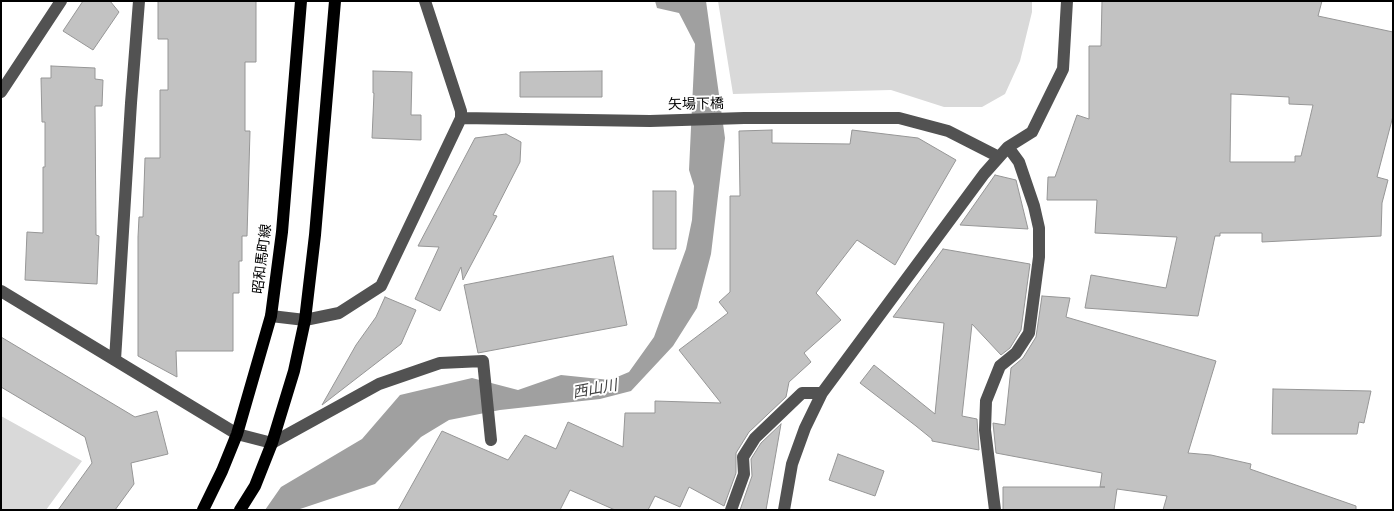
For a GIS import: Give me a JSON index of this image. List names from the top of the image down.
{
  "streets": {
    "main road": ["昭和馬町線"],
    "street": ["矢場下橋"]
  },
  "water": ["西山川"]
}
